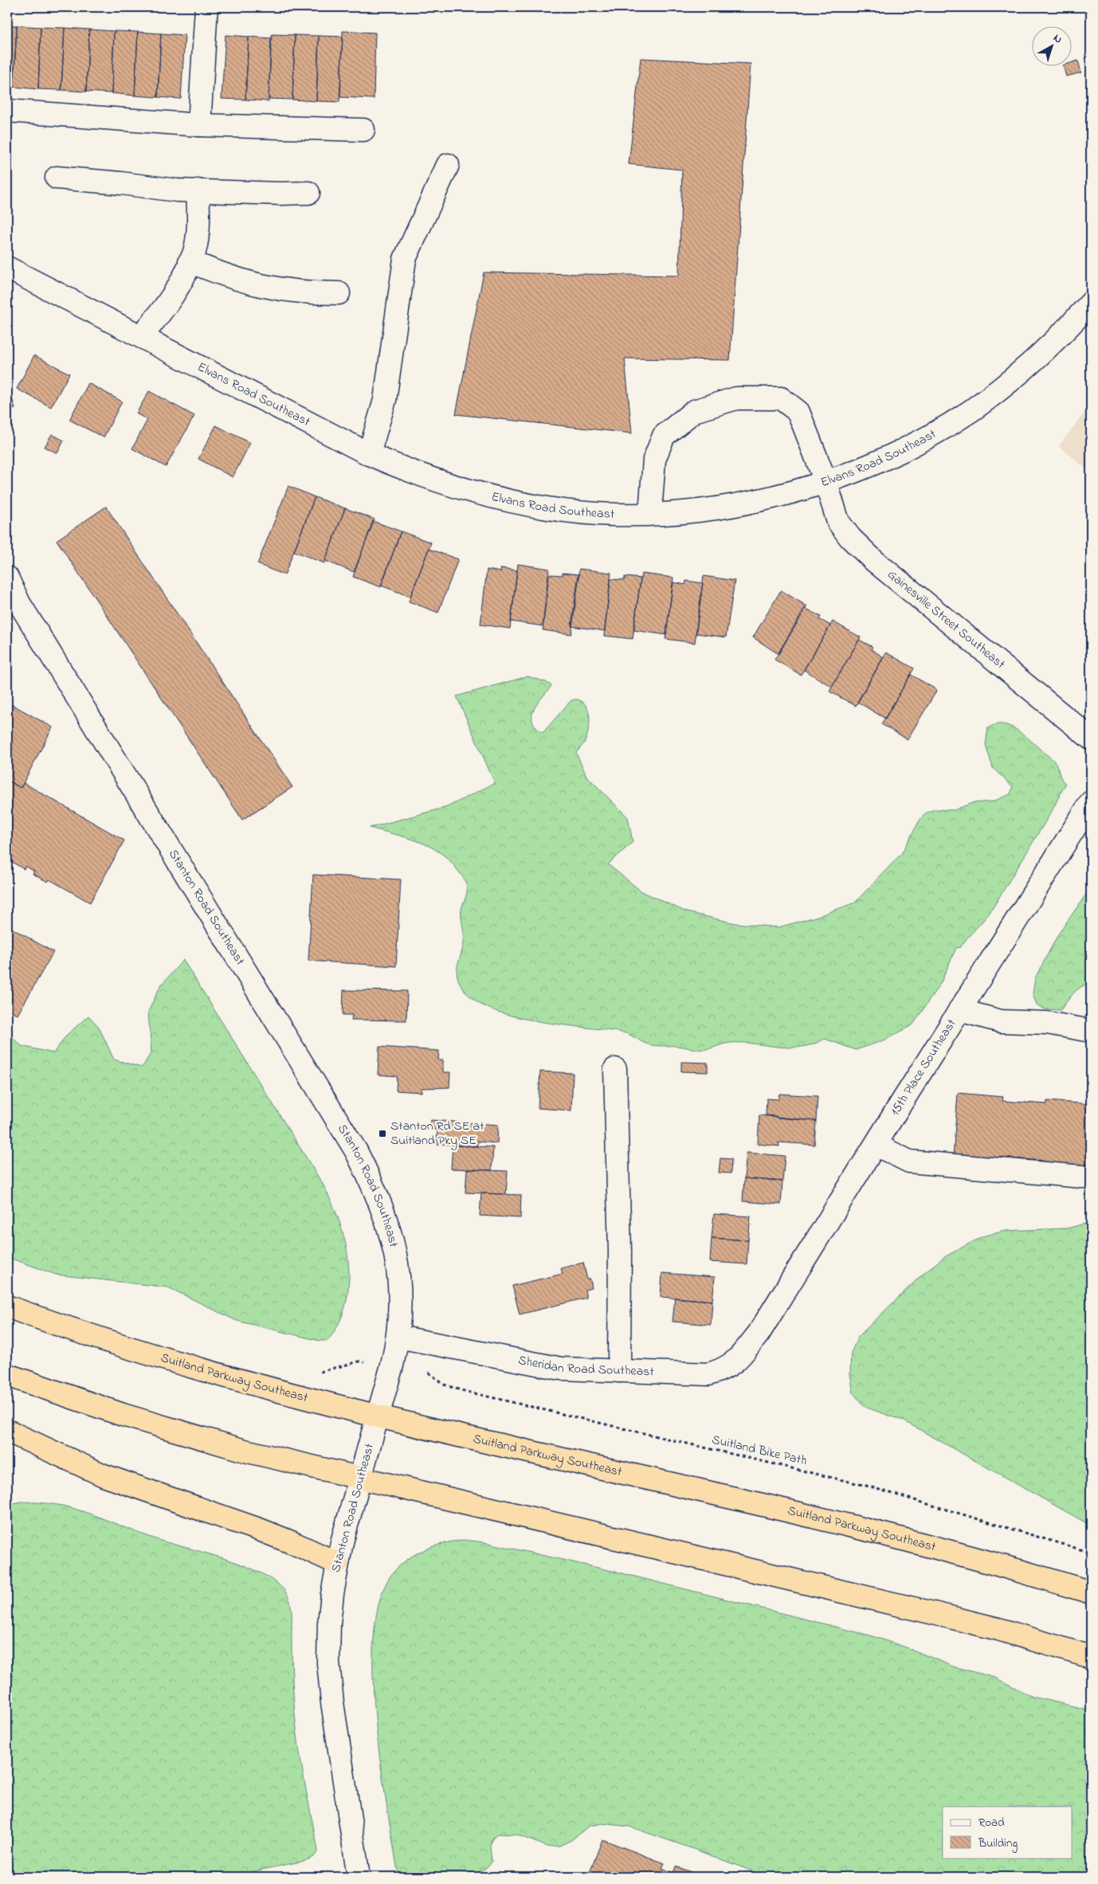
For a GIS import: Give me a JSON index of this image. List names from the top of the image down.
{
  "streets": {
    "highway": ["Suitland Parkway Southeast"],
    "street": [
      "Elvans Road Southeast",
      "Gainesville Street Southeast",
      "Stanton Road Southeast",
      "15th Place Southeast",
      "Sheridan Road Southeast"
    ],
    "path": ["Suitland Bike Path"]
  },
  "crossings": [
    ["Elvans Road Southeast", "Gainesville Street Southeast"],
    ["Stanton Road Southeast", "Sheridan Road Southeast"],
    ["Stanton Road Southeast", "Suitland Parkway Southeast"],
    ["15th Place Southeast", "Sheridan Road Southeast"]
  ],
  "places": {
    "transit": ["Stanton Rd SE at Suitland Pky SE"]
  },
  "legend": ["Road", "Building"],
  "north": "top right"
}
